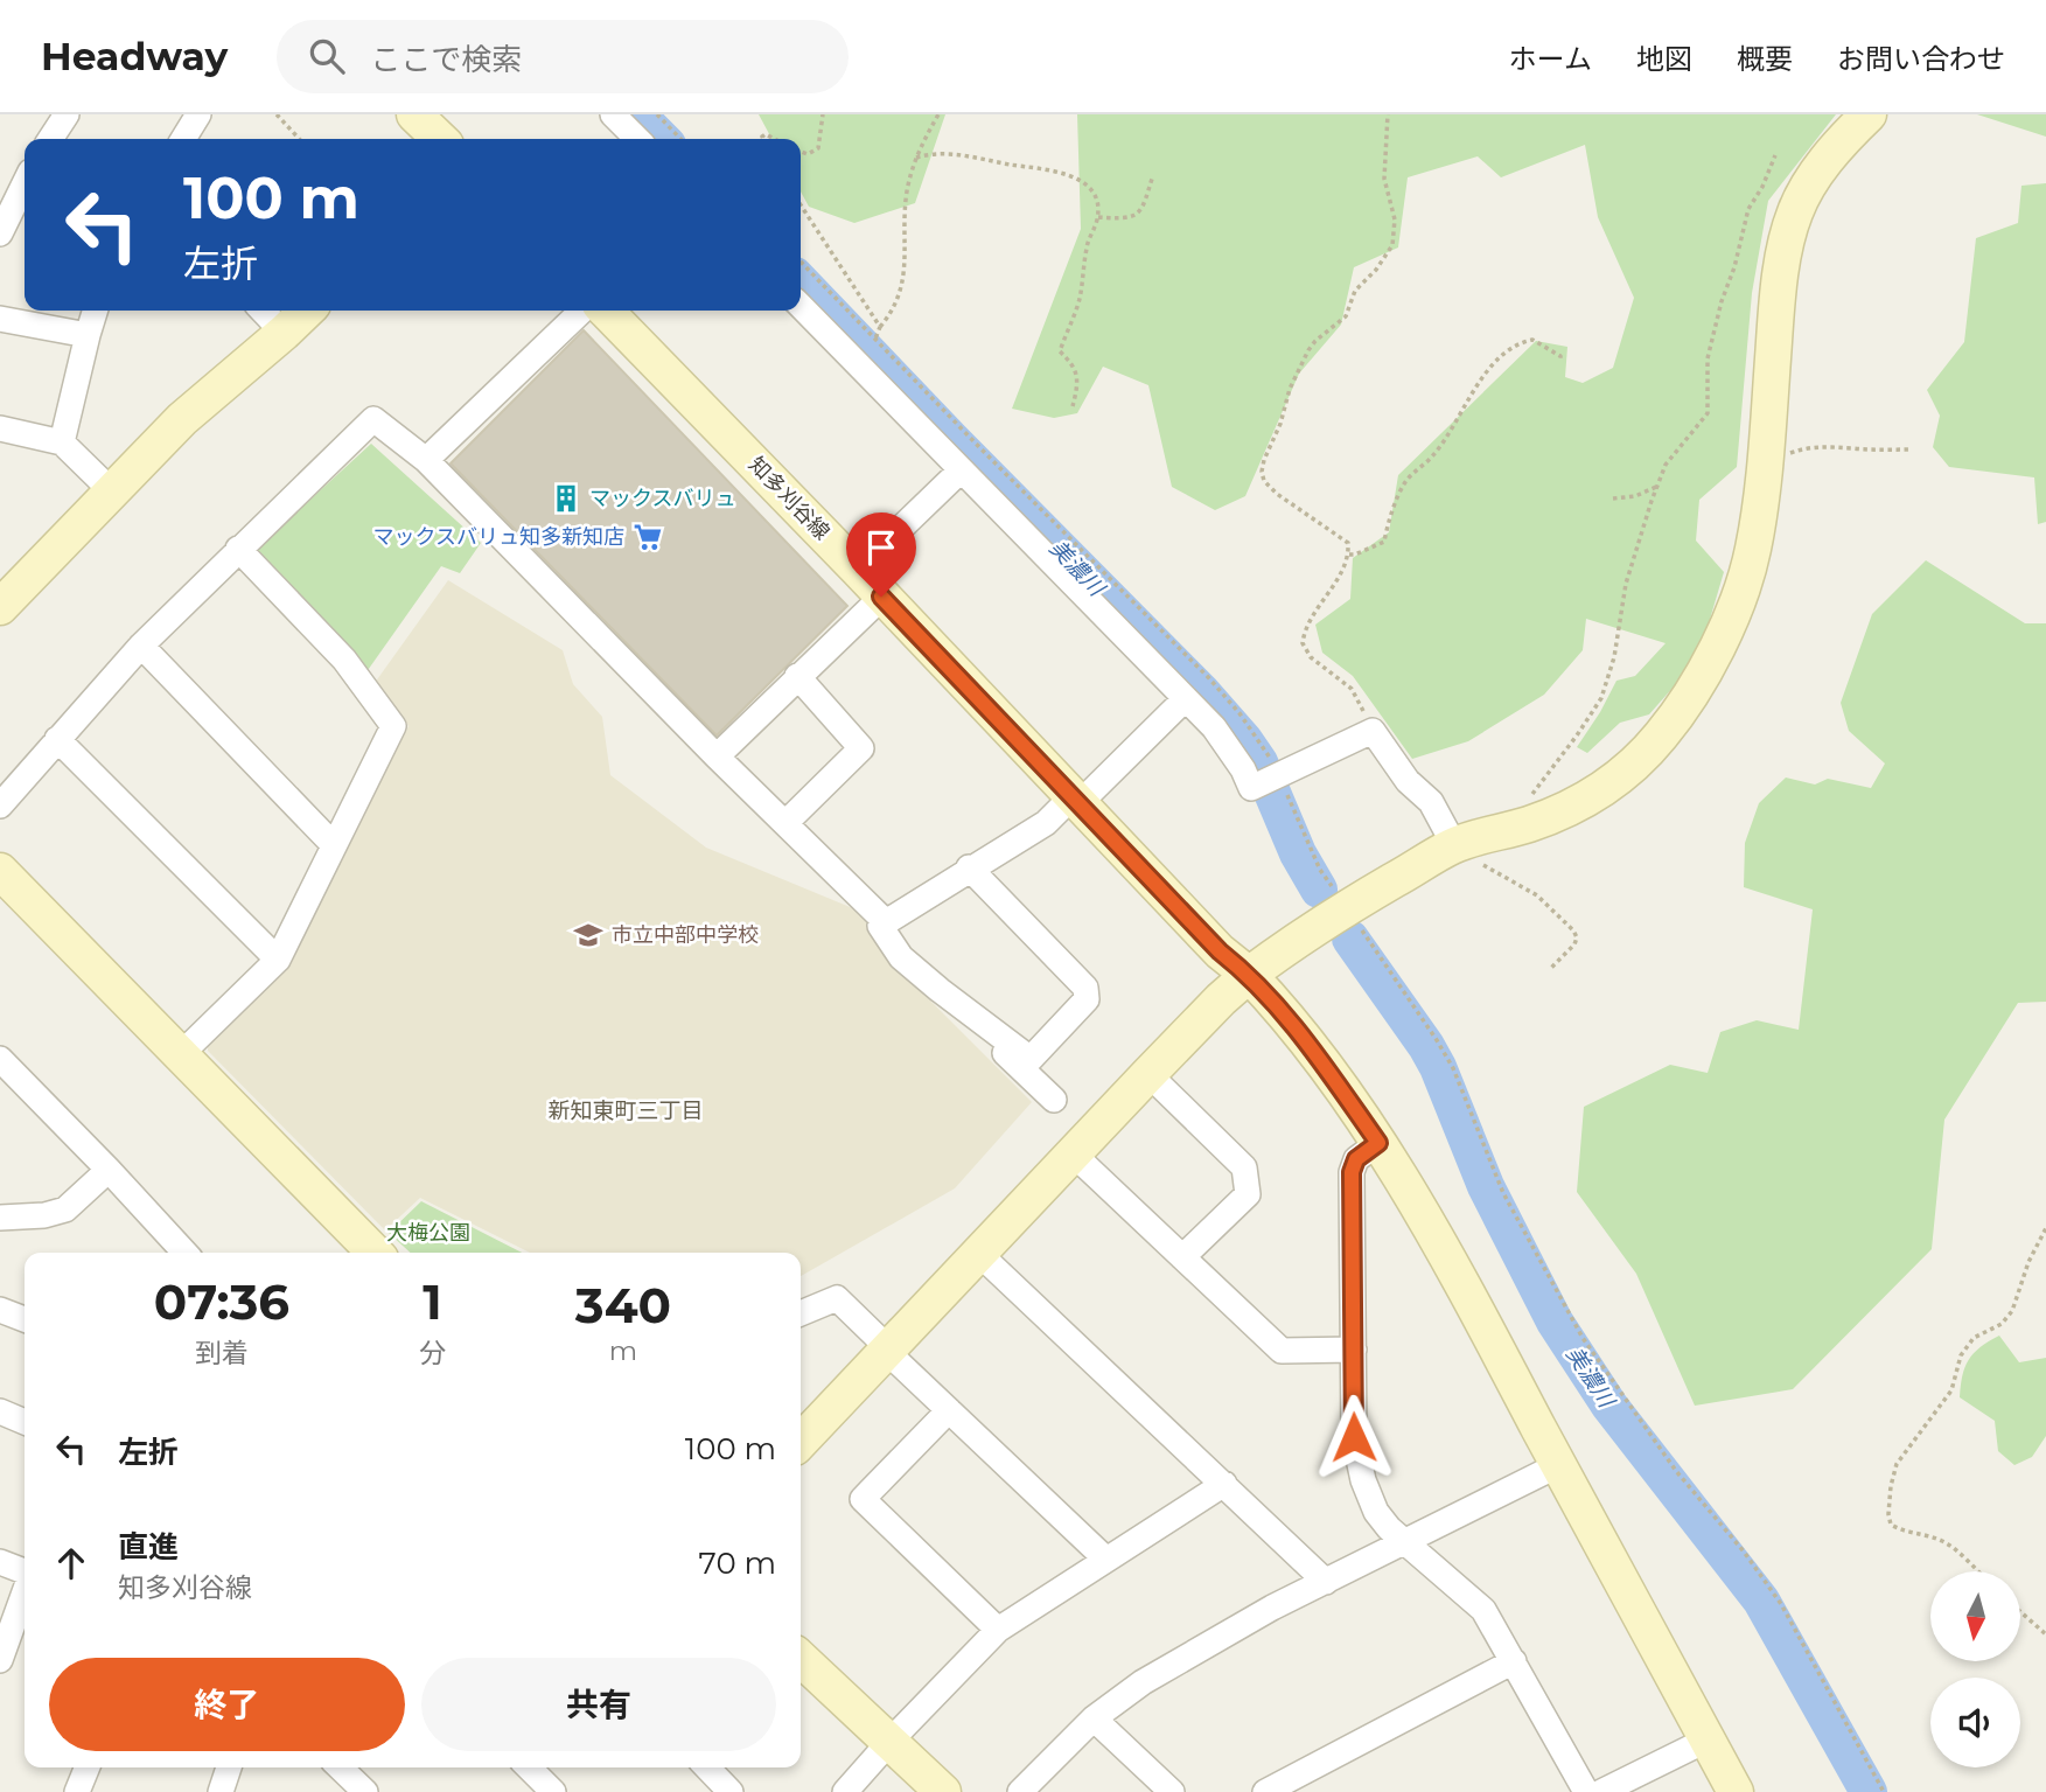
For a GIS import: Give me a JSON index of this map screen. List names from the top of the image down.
{
  "streets": {
    "street": ["知多刈谷線"]
  },
  "districts": ["新知東町三丁目"],
  "water": ["美濃川"],
  "parks": ["大梅公園"],
  "places": {
    "building": ["マックスバリュ"],
    "supermarket": ["マックスバリュ知多新知店"],
    "school or university": ["市立中部中学校"]
  },
  "north": "bottom",
  "page": {
    "header": "Headway",
    "search": "ここで検索",
    "nav": [
      "ホーム",
      "地図",
      "概要",
      "お問い合わせ"
    ],
    "turn": ["100 m", "左折"],
    "eta": [
      "07:36",
      "到着",
      "1",
      "分",
      "340",
      "m"
    ],
    "list": [
      {
        "name": "左折",
        "value": "100 m"
      },
      {
        "name": "直進",
        "note": "知多刈谷線",
        "value": "70 m"
      }
    ],
    "buttons": ["終了", "共有"]
  }
}
